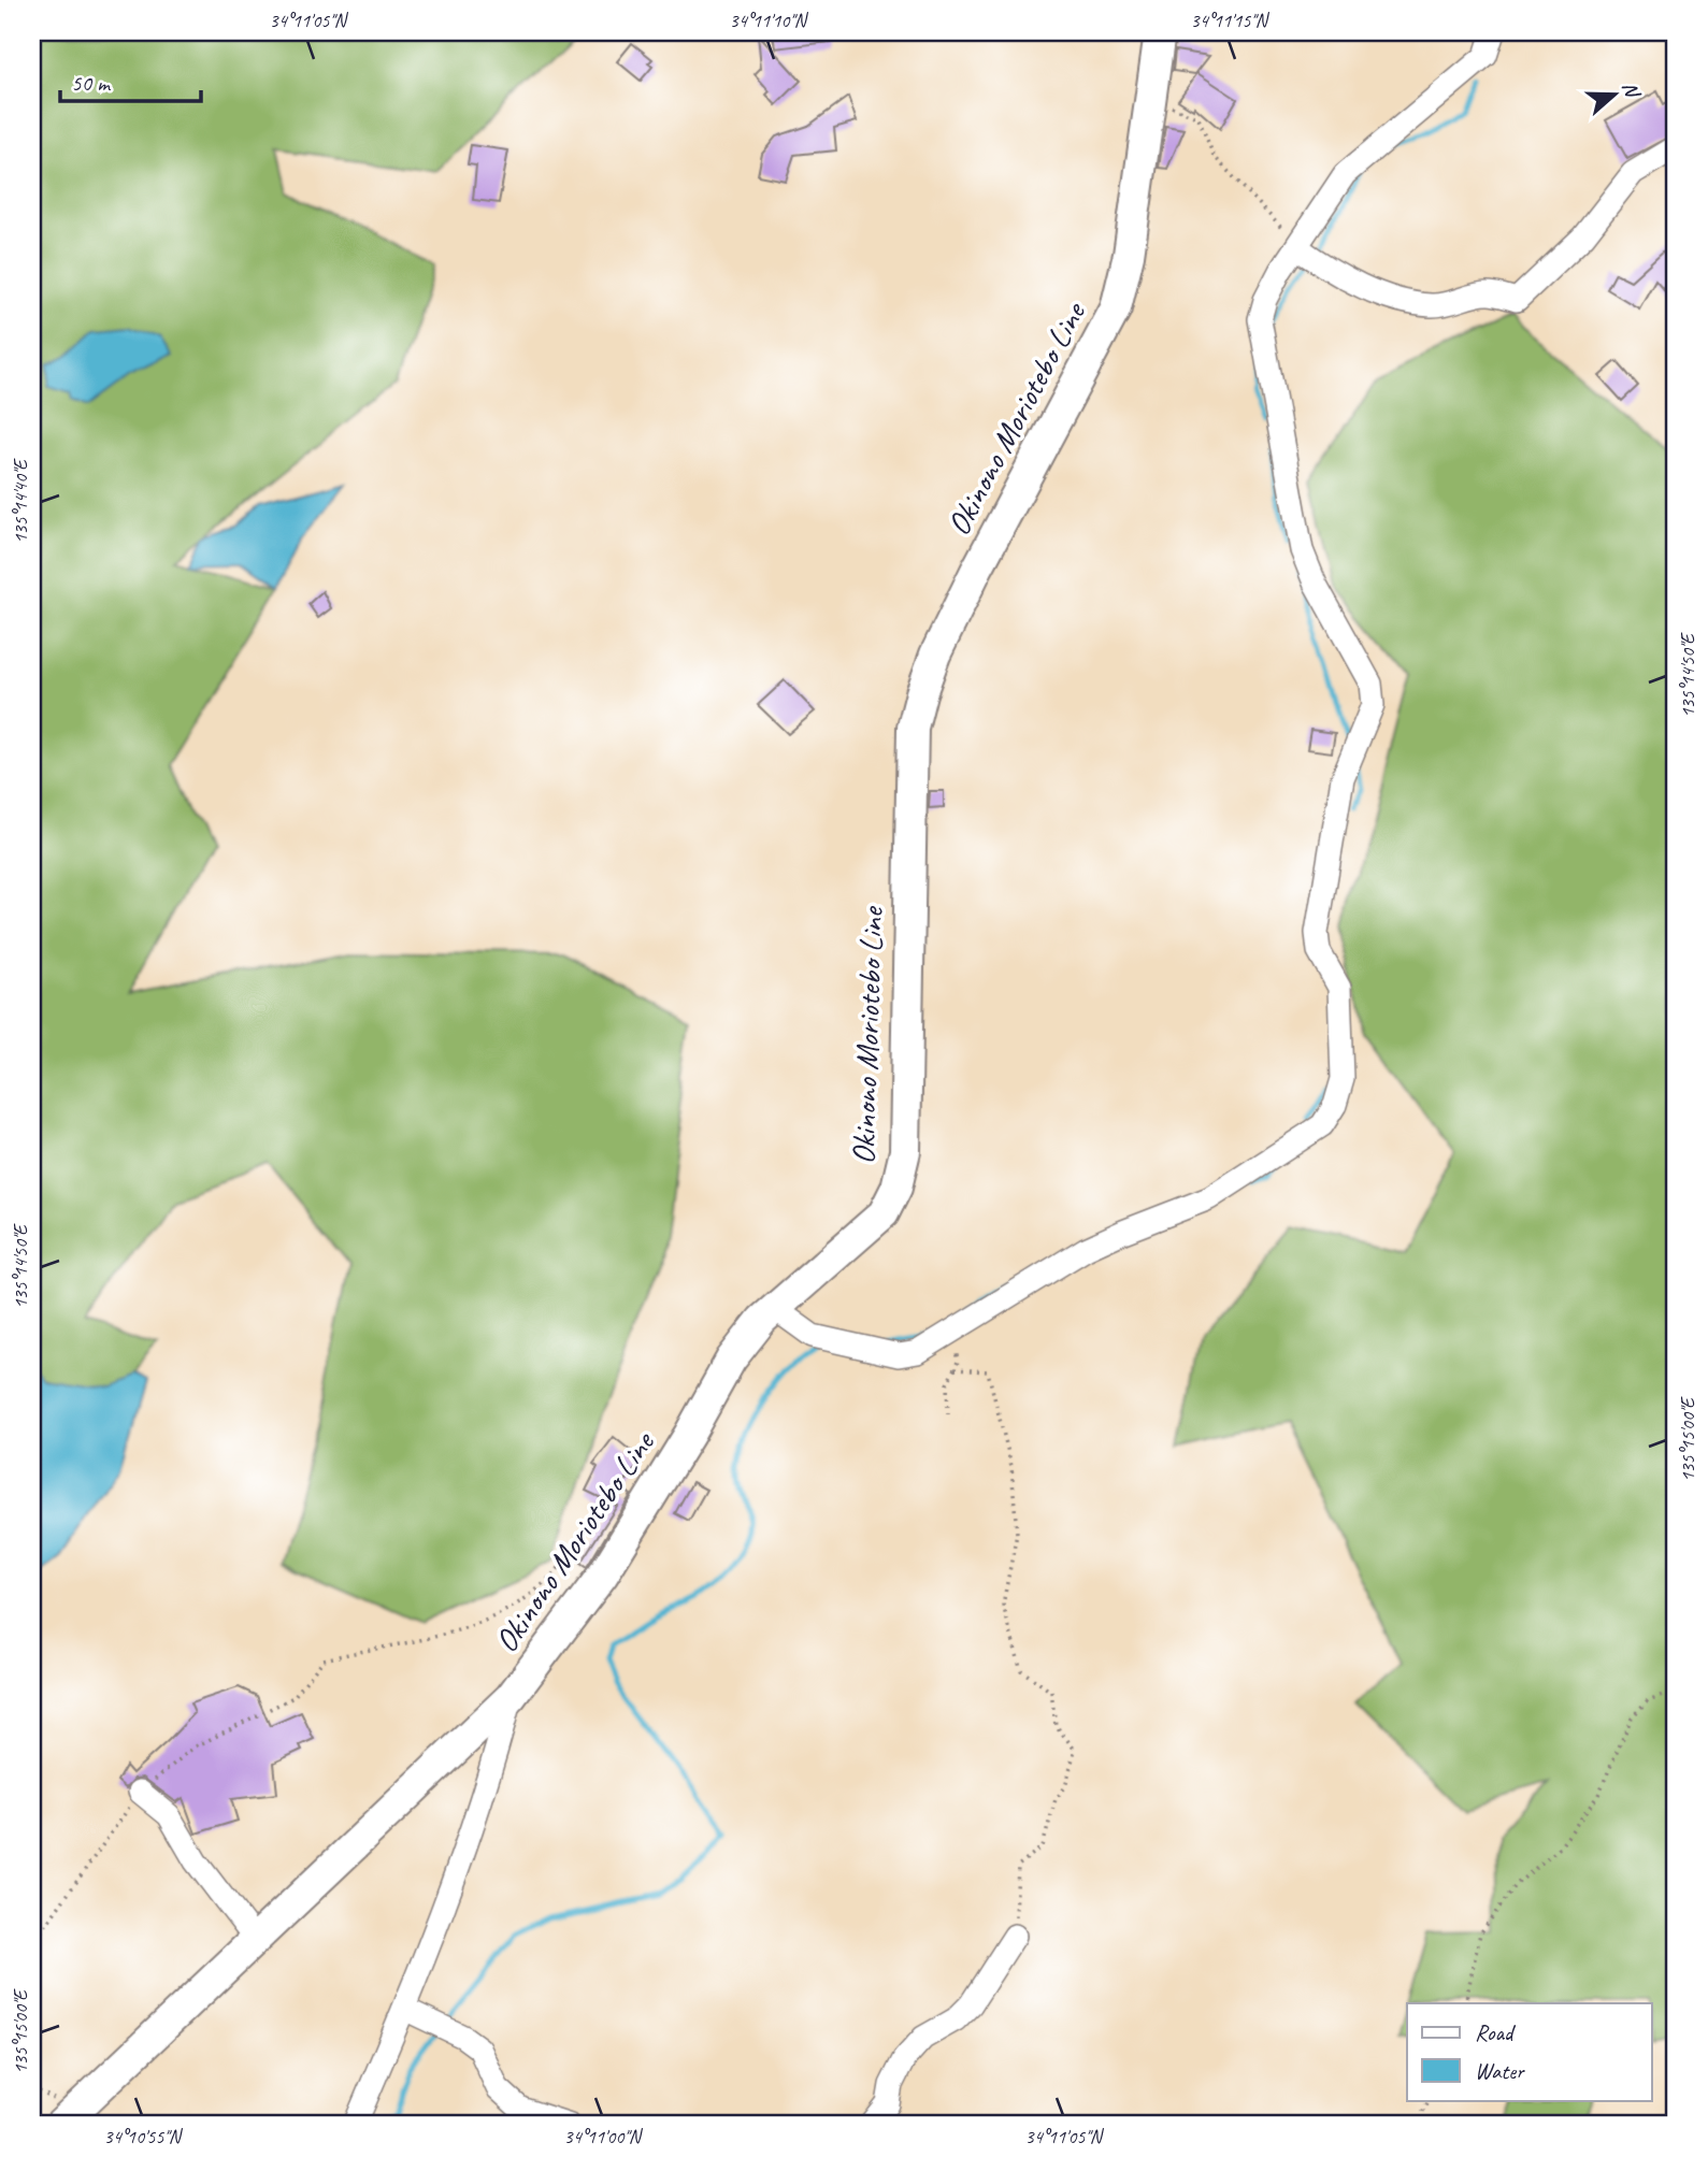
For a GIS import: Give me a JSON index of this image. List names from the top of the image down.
{
  "streets": {
    "main road": ["Okinono Moriotebo Line"]
  },
  "legend": ["Road", "Water"],
  "scale_bar": "50 m",
  "north": "right",
  "coordinates": [
    "34°11'05\"N",
    "34°11'10\"N",
    "34°11'15\"N",
    "135°14'40\"E",
    "135°14'50\"E",
    "135°15'00\"E",
    "34°10'55\"N",
    "34°11'00\"N"
  ]
}
